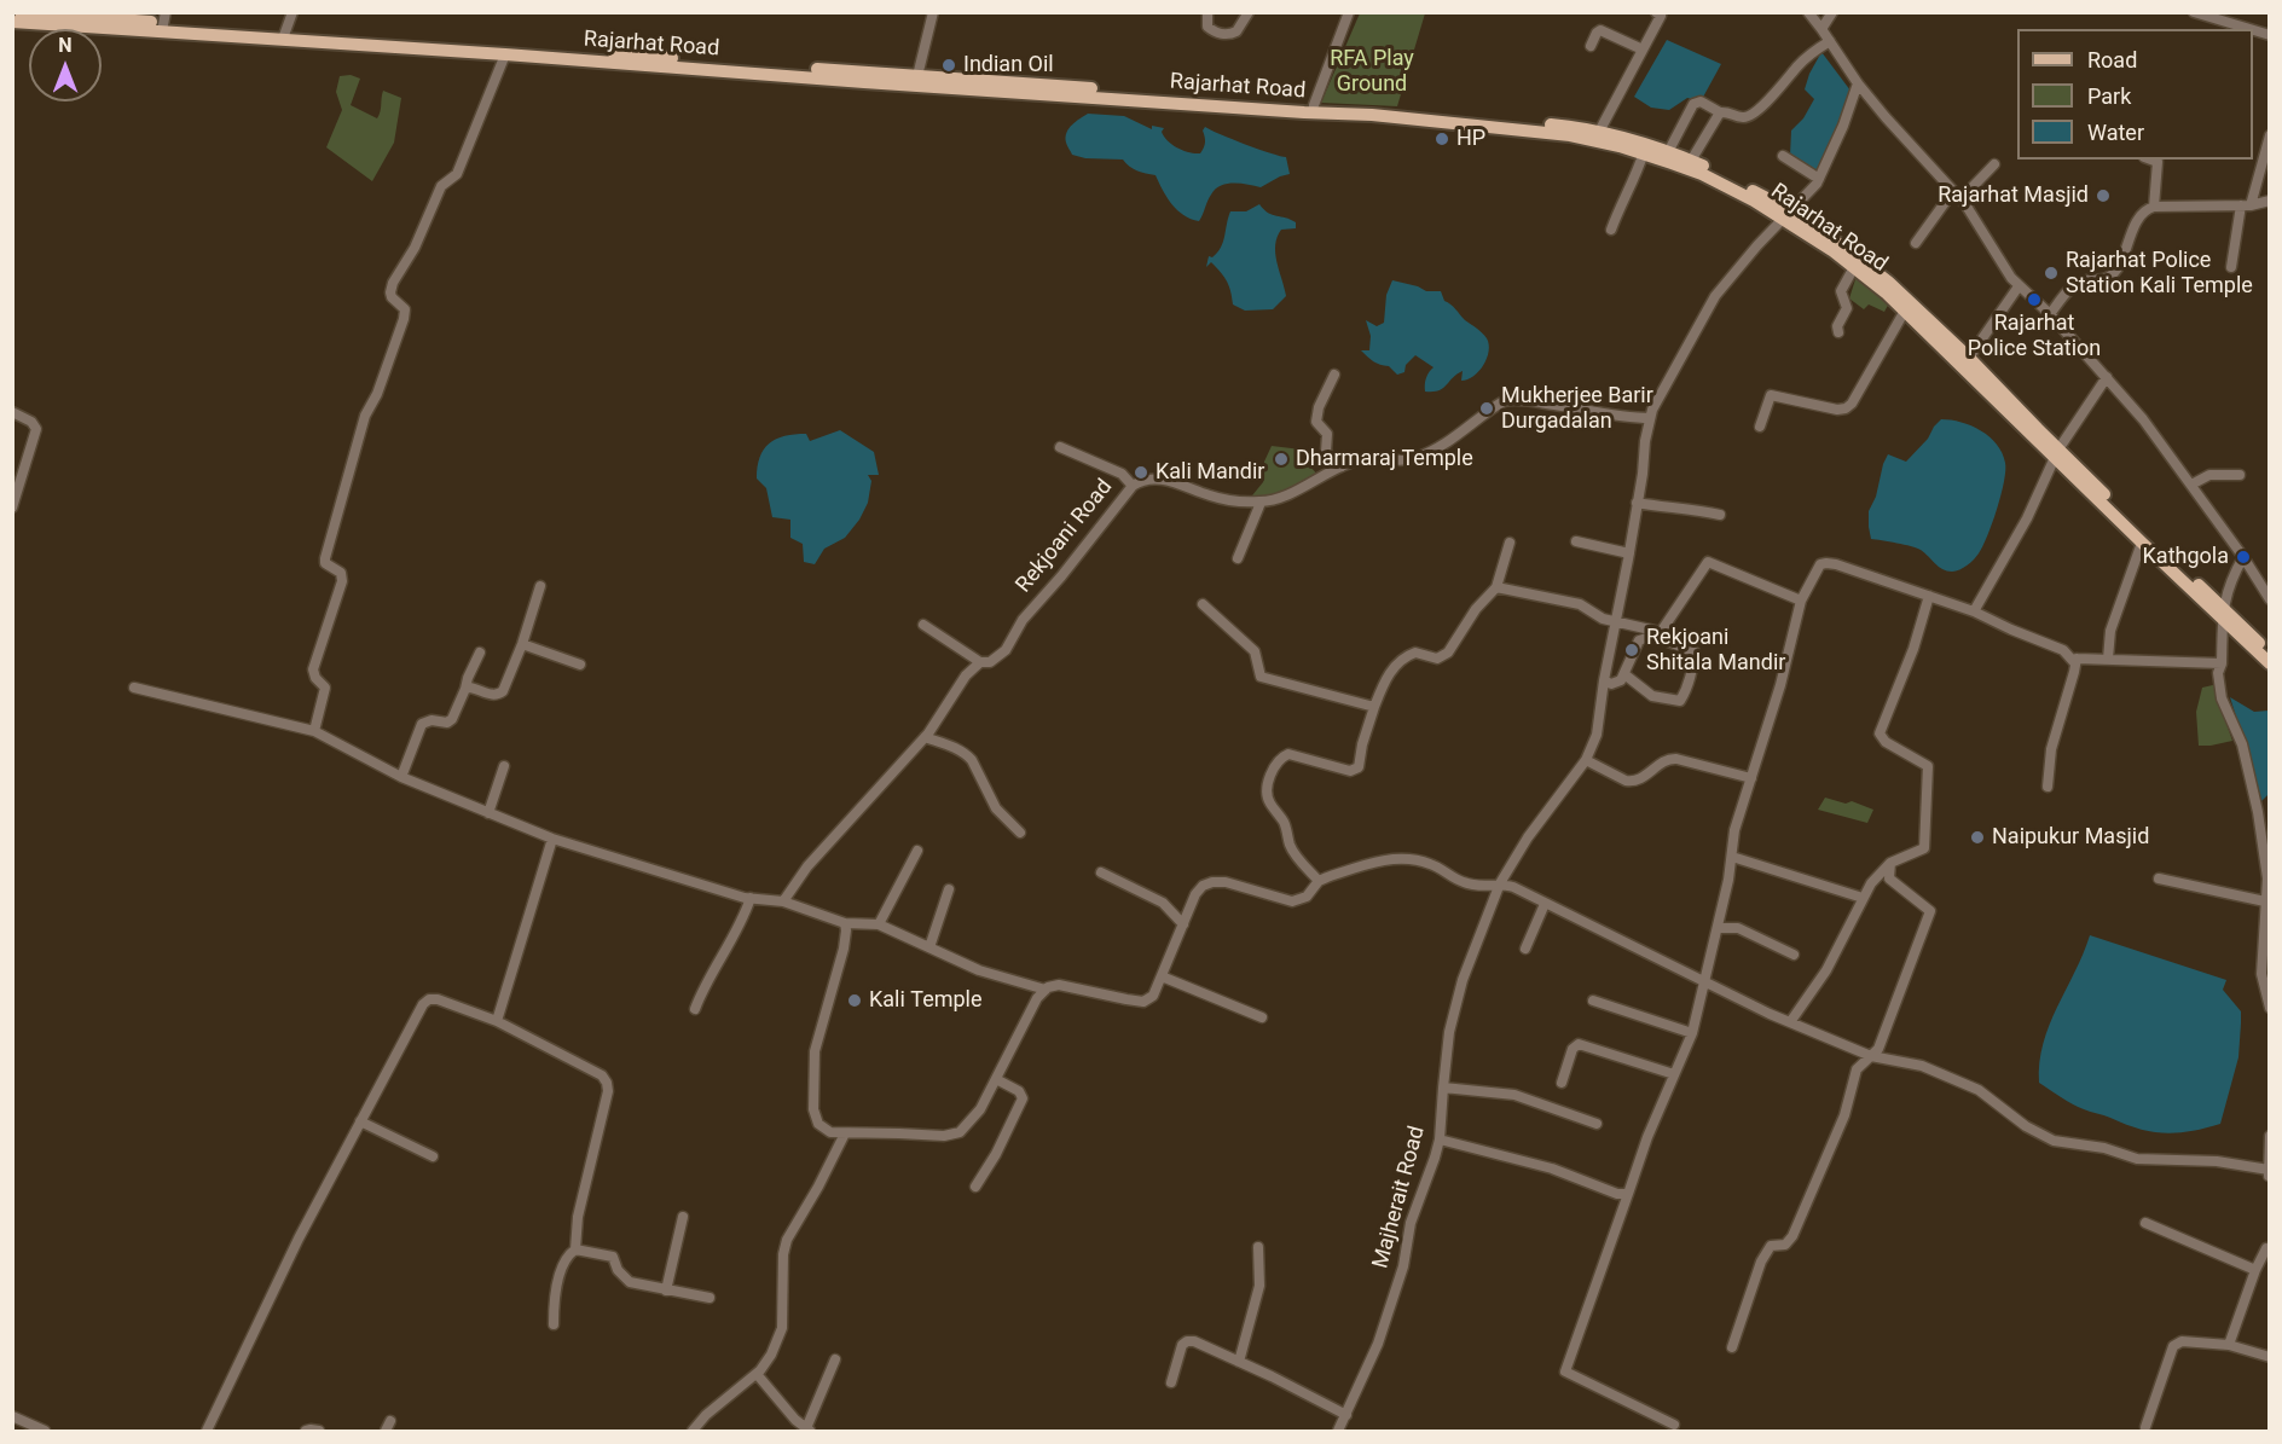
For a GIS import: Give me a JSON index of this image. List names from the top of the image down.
{
  "streets": {
    "main road": ["Rajarhat Road"],
    "street": ["Rekjoani Road", "Majherait Road"]
  },
  "parks": ["RFA Play Ground"],
  "places": [
    "Indian Oil",
    "HP",
    "Rajarhat Masjid",
    "Rajarhat Police Station Kali Temple",
    "Rajarhat Police Station",
    "Mukherjee Barir Durgadalan",
    "Dharmaraj Temple",
    "Kali Mandir",
    "Kathgola",
    "Rekjoani Shitala Mandir",
    "Naipukur Masjid",
    "Kali Temple"
  ],
  "legend": ["Road", "Park", "Water"],
  "north": "top"
}
